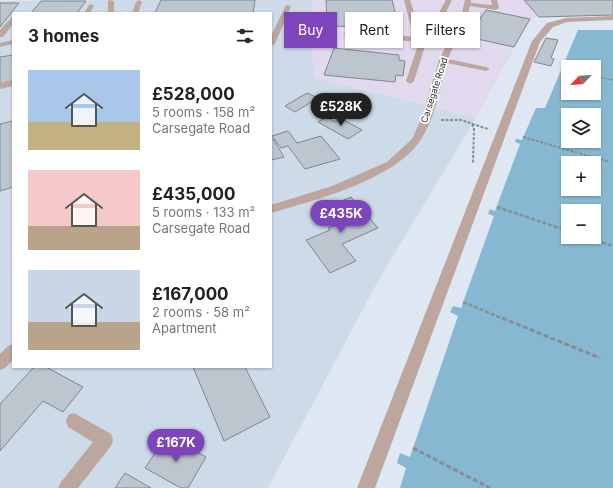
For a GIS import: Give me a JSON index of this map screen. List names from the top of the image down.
{
  "streets": {
    "street": ["Carsegate Road"]
  },
  "north": "bottom left",
  "page": {
    "chip": ["Buy", "Rent", "Filters"],
    "heading": "3 homes",
    "map_buttons": ["+", "−"],
    "list": [
      {
        "name": "£528,000",
        "note": "5 rooms · 158 m² · Carsegate Road"
      },
      {
        "name": "£435,000",
        "note": "5 rooms · 133 m² · Carsegate Road"
      },
      {
        "name": "£167,000",
        "note": "2 rooms · 58 m² · Apartment"
      }
    ],
    "price": ["£528K", "£435K", "£167K"]
  }
}
